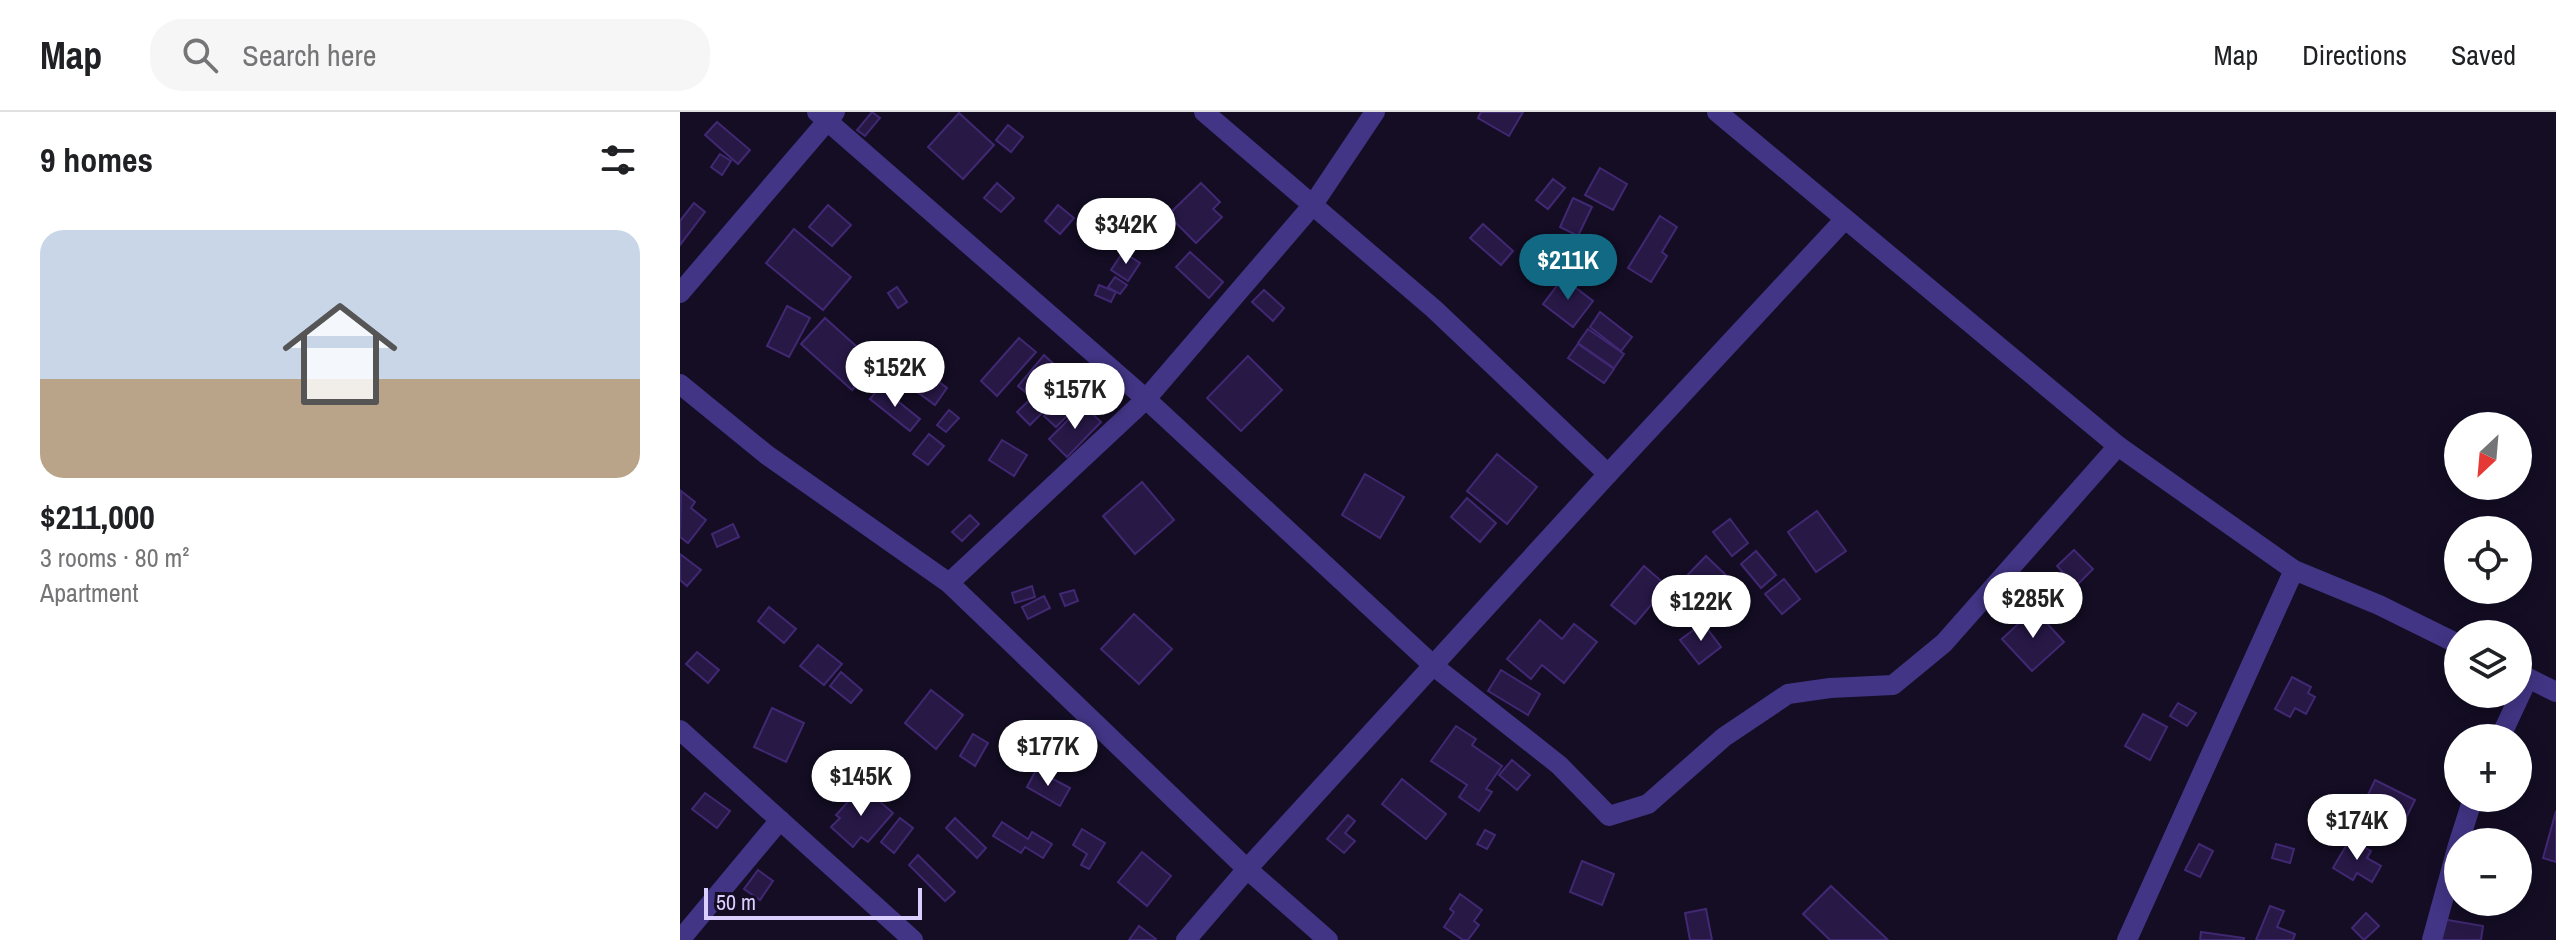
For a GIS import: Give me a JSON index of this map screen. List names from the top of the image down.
{
  "scale_bar": "50 m",
  "north": "bottom left",
  "page": {
    "header": "Map",
    "search": "Search here",
    "nav": ["Map", "Directions", "Saved"],
    "heading": "9 homes",
    "price": [
      "$342K",
      "$211K",
      "$152K",
      "$157K",
      "$285K",
      "$122K",
      "$177K",
      "$145K",
      "$174K"
    ],
    "list": [
      {
        "name": "$211,000",
        "note": "3 rooms · 80 m² · Apartment"
      }
    ],
    "map_buttons": ["+", "−"],
    "scale": "50 m"
  }
}
